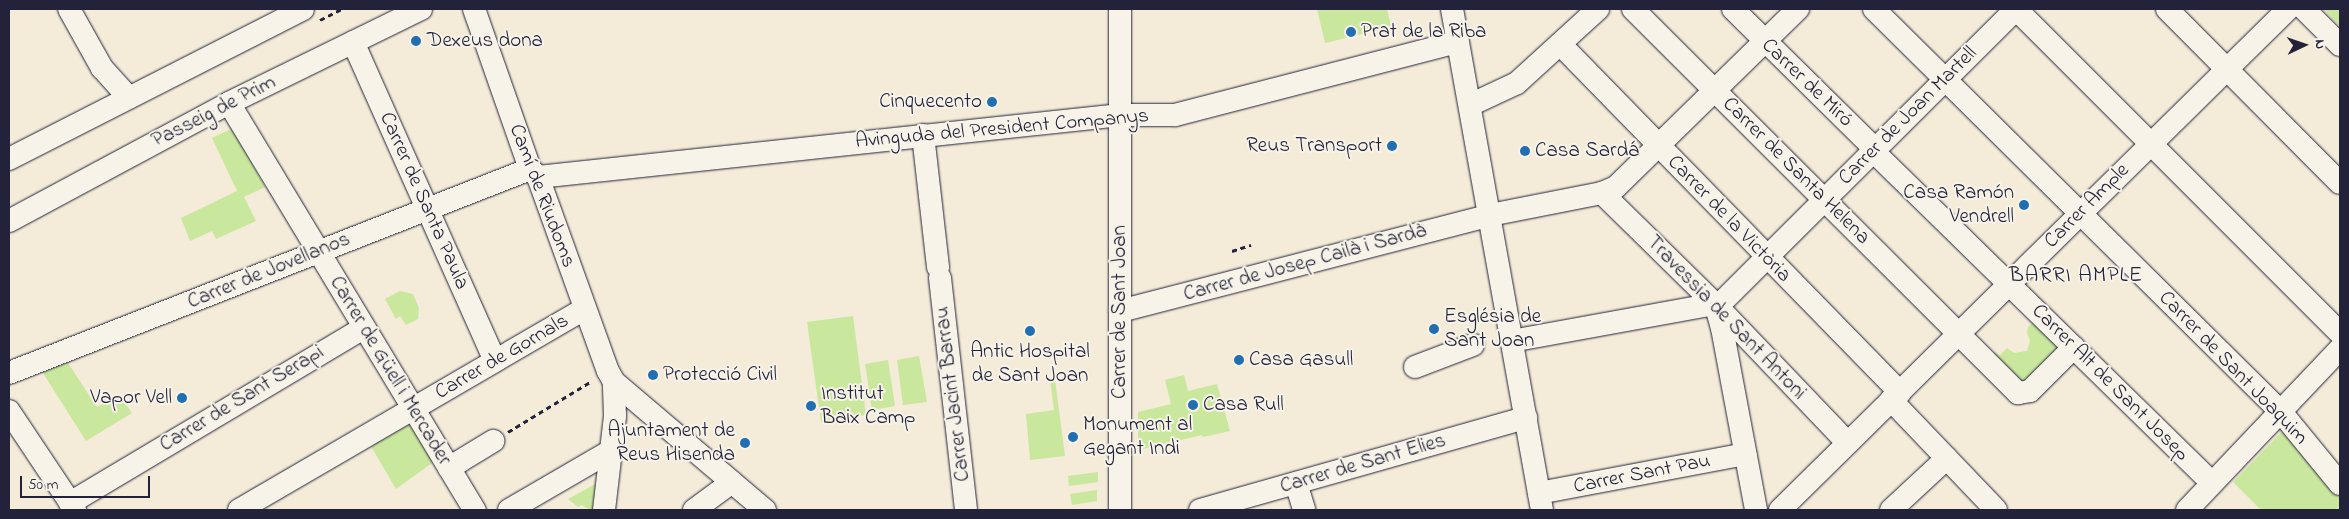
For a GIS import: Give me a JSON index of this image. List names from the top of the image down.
{
  "streets": {
    "street": [
      "Carrer de Miró",
      "Passeig de Prim",
      "Carrer de Joan Martell",
      "Avinguda del President Companys",
      "Carrer de Santa Helena",
      "Camí de Riudoms",
      "Carrer de Santa Paula",
      "Carrer Ample",
      "Carrer de la Victòria",
      "Carrer de Josep Cailà i Sardà",
      "Carrer de Jovellanos",
      "Carrer de Sant Joan",
      "Travessia de Sant Antoni",
      "Carrer de Gornals",
      "Carrer de Sant Joaquim",
      "Carrer de Güell i Mercader",
      "Carrer Alt de Sant Josep",
      "Carrer Jacint Barrau",
      "Carrer de Sant Serapi",
      "Carrer de Sant Elies",
      "Carrer Sant Pau"
    ]
  },
  "crossings": [
    ["Carrer de Miró", "Carrer de Joan Martell"],
    ["Carrer de Miró", "Carrer Ample"],
    ["Carrer de Miró", "Carrer de Josep Cailà i Sardà"],
    ["Carrer de Miró", "Carrer Alt de Sant Josep"],
    ["Passeig de Prim", "Carrer de Santa Paula"],
    ["Passeig de Prim", "Carrer de Güell i Mercader"],
    ["Carrer de Joan Martell", "Carrer de Santa Helena"],
    ["Carrer de Joan Martell", "Carrer de la Victòria"],
    ["Carrer de Joan Martell", "Travessia de Sant Antoni"],
    ["Carrer de Joan Martell", "Carrer de Sant Joaquim"],
    ["Avinguda del President Companys", "Camí de Riudoms"],
    ["Avinguda del President Companys", "Carrer de Jovellanos"],
    ["Avinguda del President Companys", "Carrer de Sant Joan"],
    ["Avinguda del President Companys", "Carrer Jacint Barrau"],
    ["Carrer de Santa Helena", "Carrer Ample"],
    ["Carrer de Santa Helena", "Carrer de Josep Cailà i Sardà"],
    ["Carrer de Santa Helena", "Carrer Alt de Sant Josep"],
    ["Camí de Riudoms", "Carrer de Jovellanos"],
    ["Camí de Riudoms", "Carrer de Gornals"],
    ["Carrer de Santa Paula", "Carrer de Jovellanos"],
    ["Carrer de Santa Paula", "Carrer de Gornals"],
    ["Carrer Ample", "Carrer de la Victòria"],
    ["Carrer Ample", "Travessia de Sant Antoni"],
    ["Carrer Ample", "Carrer de Sant Joaquim"],
    ["Carrer Ample", "Carrer Alt de Sant Josep"],
    ["Carrer de la Victòria", "Carrer de Josep Cailà i Sardà"],
    ["Carrer de Josep Cailà i Sardà", "Carrer de Sant Joan"],
    ["Carrer de Josep Cailà i Sardà", "Travessia de Sant Antoni"],
    ["Carrer de Jovellanos", "Carrer de Güell i Mercader"],
    ["Carrer de Gornals", "Carrer de Güell i Mercader"],
    ["Carrer de Güell i Mercader", "Carrer de Sant Serapi"]
  ],
  "districts": ["BARRI AMPLE"],
  "places": [
    "Prat de la Riba",
    "Dexeus dona",
    "Cinquecento",
    "Reus Transport",
    "Casa Sardá",
    "Casa Ramón Vendrell",
    "Església de Sant Joan",
    "Antic Hospital de Sant Joan",
    "Casa Gasull",
    "Protecció Civil",
    "Vapor Vell",
    "Casa Rull",
    "Institut Baix Camp",
    "Monument al Gegant Indi",
    "Ajuntament de Reus Hisenda"
  ],
  "scale_bar": "50 m",
  "north": "right"
}
